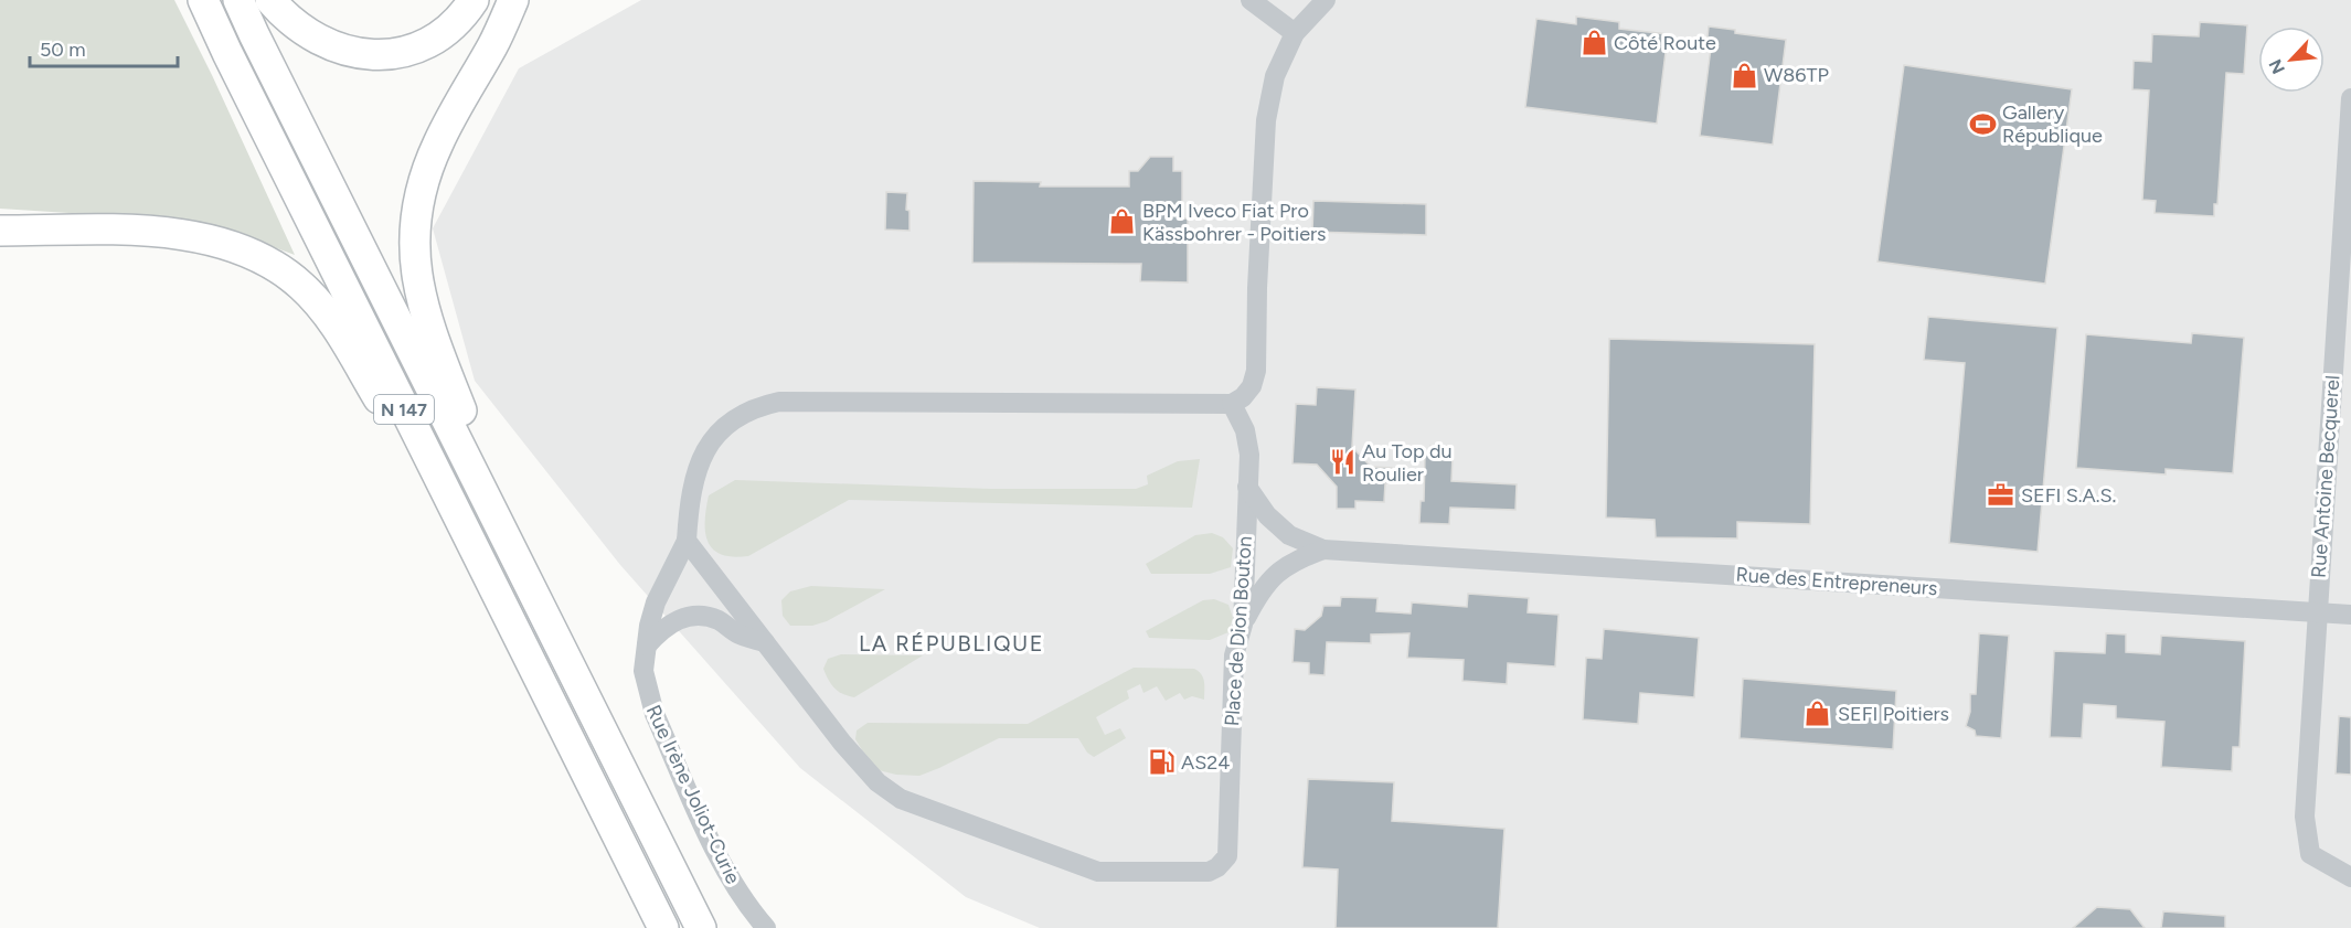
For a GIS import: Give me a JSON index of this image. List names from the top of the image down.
{
  "streets": {
    "highway": ["N 147"],
    "street": [
      "Rue Antoine Becquerel",
      "Rue des Entrepreneurs",
      "Place de Dion Bouton",
      "Rue Irène Joliot-Curie"
    ]
  },
  "crossings": [
    ["Rue Antoine Becquerel", "Rue des Entrepreneurs"],
    ["Place de Dion Bouton", "Rue Irène Joliot-Curie"]
  ],
  "districts": ["LA RÉPUBLIQUE"],
  "places": {
    "shop": [
      "Côté Route",
      "W86TP",
      "BPM Iveco Fiat Pro Kässbohrer - Poitiers",
      "SEFI Poitiers"
    ],
    "sports": ["Gallery République"],
    "restaurant": ["Au Top du Roulier"],
    "office": ["SEFI S.A.S."],
    "fuel station": ["AS24"]
  },
  "scale_bar": "50 m",
  "north": "bottom left"
}
